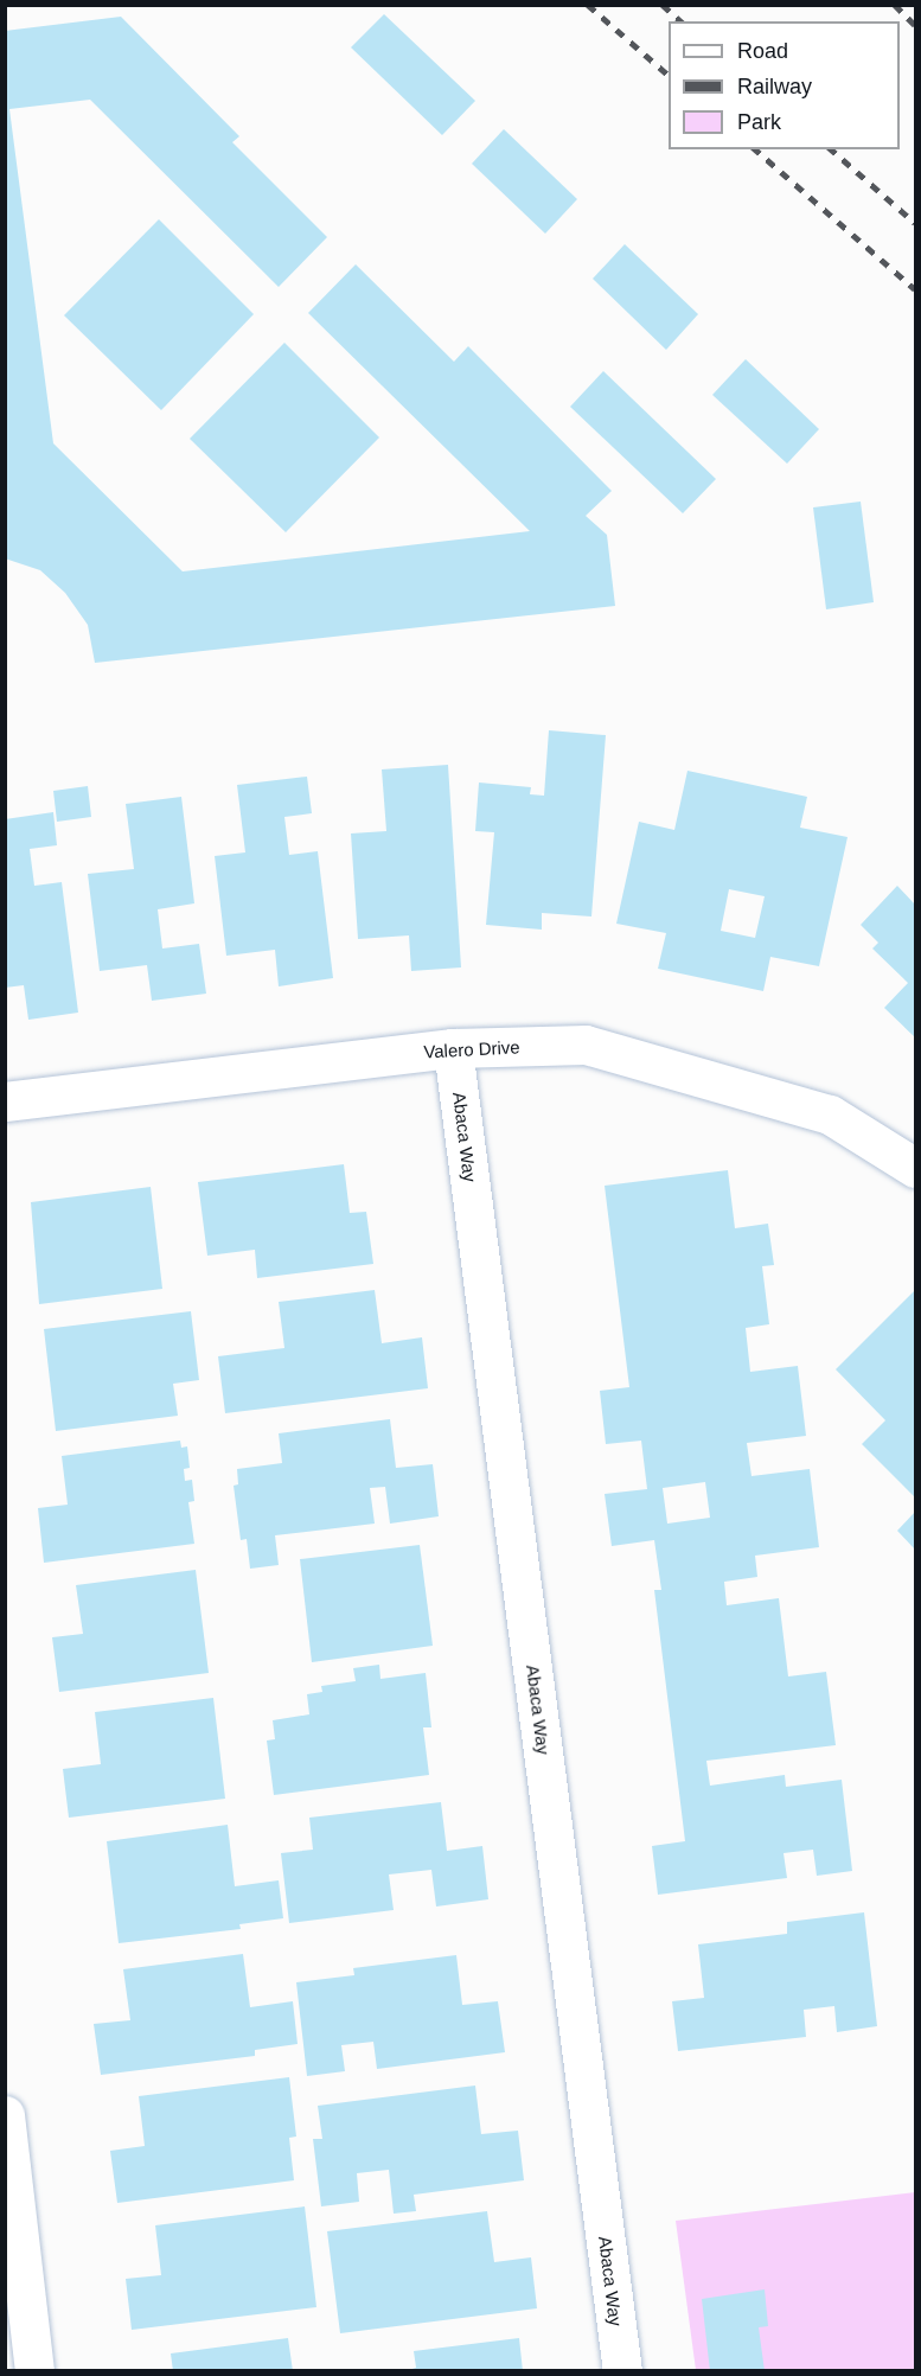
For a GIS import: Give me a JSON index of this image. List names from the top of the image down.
{
  "streets": {
    "street": ["Valero Drive", "Abaca Way"]
  },
  "crossings": [
    ["Valero Drive", "Abaca Way"]
  ],
  "legend": ["Road", "Railway", "Park"]
}
